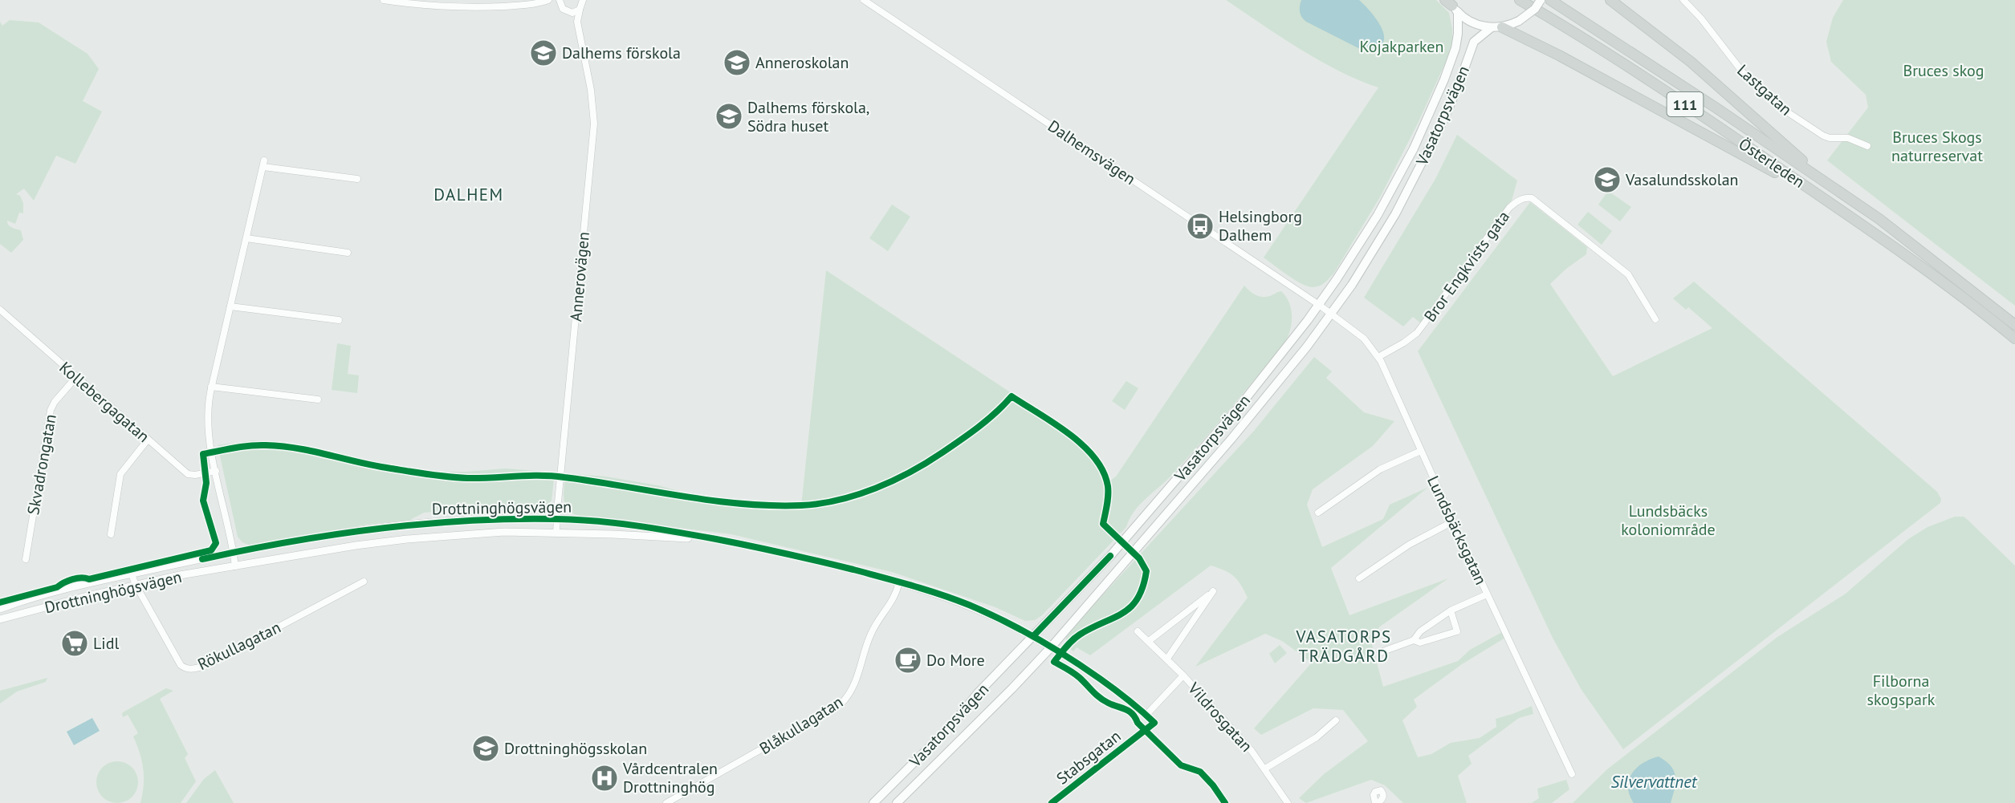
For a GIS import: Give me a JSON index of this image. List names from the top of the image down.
{
  "streets": {
    "main road": ["111", "Vasatorpsvägen", "Österleden"],
    "street": [
      "Lastgatan",
      "Dalhemsvägen",
      "Bror Engkvists gata",
      "Annerovägen",
      "Kollebergagatan",
      "Skvadrongatan",
      "Drottninghögsvägen",
      "Lundsbäcksgatan",
      "Rökullagatan",
      "Vildrosgatan",
      "Blåkullagatan",
      "Stabsgatan"
    ]
  },
  "crossings": [
    ["Vasatorpsvägen", "Dalhemsvägen"],
    ["Vasatorpsvägen", "Drottninghögsvägen"],
    ["Vasatorpsvägen", "Lundsbäcksgatan"],
    ["Dalhemsvägen", "Lundsbäcksgatan"],
    ["Bror Engkvists gata", "Lundsbäcksgatan"],
    ["Annerovägen", "Drottninghögsvägen"],
    ["Kollebergagatan", "Skvadrongatan"],
    ["Drottninghögsvägen", "Rökullagatan"],
    ["Drottninghögsvägen", "Blåkullagatan"],
    ["Vildrosgatan", "Stabsgatan"]
  ],
  "districts": ["DALHEM", "VASATORPS TRÄDGÅRD"],
  "water": ["Silvervattnet"],
  "parks": [
    "Kojakparken",
    "Bruces skog",
    "Bruces Skogs naturreservat",
    "Lundsbäcks koloniområde",
    "Filborna skogspark"
  ],
  "places": {
    "school or university": [
      "Dalhems förskola",
      "Anneroskolan",
      "Dalhems förskola, Södra huset",
      "Vasalundsskolan",
      "Drottninghögsskolan"
    ],
    "bus stop": ["Helsingborg Dalhem"],
    "supermarket": ["Lidl"],
    "cafe": ["Do More"],
    "hospital": ["Vårdcentralen Drottninghög"]
  }
}
